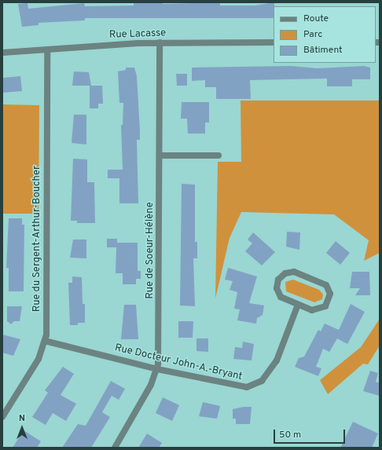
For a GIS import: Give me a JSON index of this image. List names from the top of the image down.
{
  "streets": {
    "street": [
      "Rue Lacasse",
      "Rue du Sergent-Arthur-Boucher",
      "Rue de Soeur-Hélène",
      "Rue Docteur John-A.-Bryant"
    ]
  },
  "crossings": [
    ["Rue Lacasse", "Rue du Sergent-Arthur-Boucher"],
    ["Rue Lacasse", "Rue de Soeur-Hélène"],
    ["Rue du Sergent-Arthur-Boucher", "Rue Docteur John-A.-Bryant"],
    ["Rue de Soeur-Hélène", "Rue Docteur John-A.-Bryant"]
  ],
  "legend": ["Route", "Parc", "Bâtiment"],
  "scale_bar": "50 m",
  "north": "top"
}
